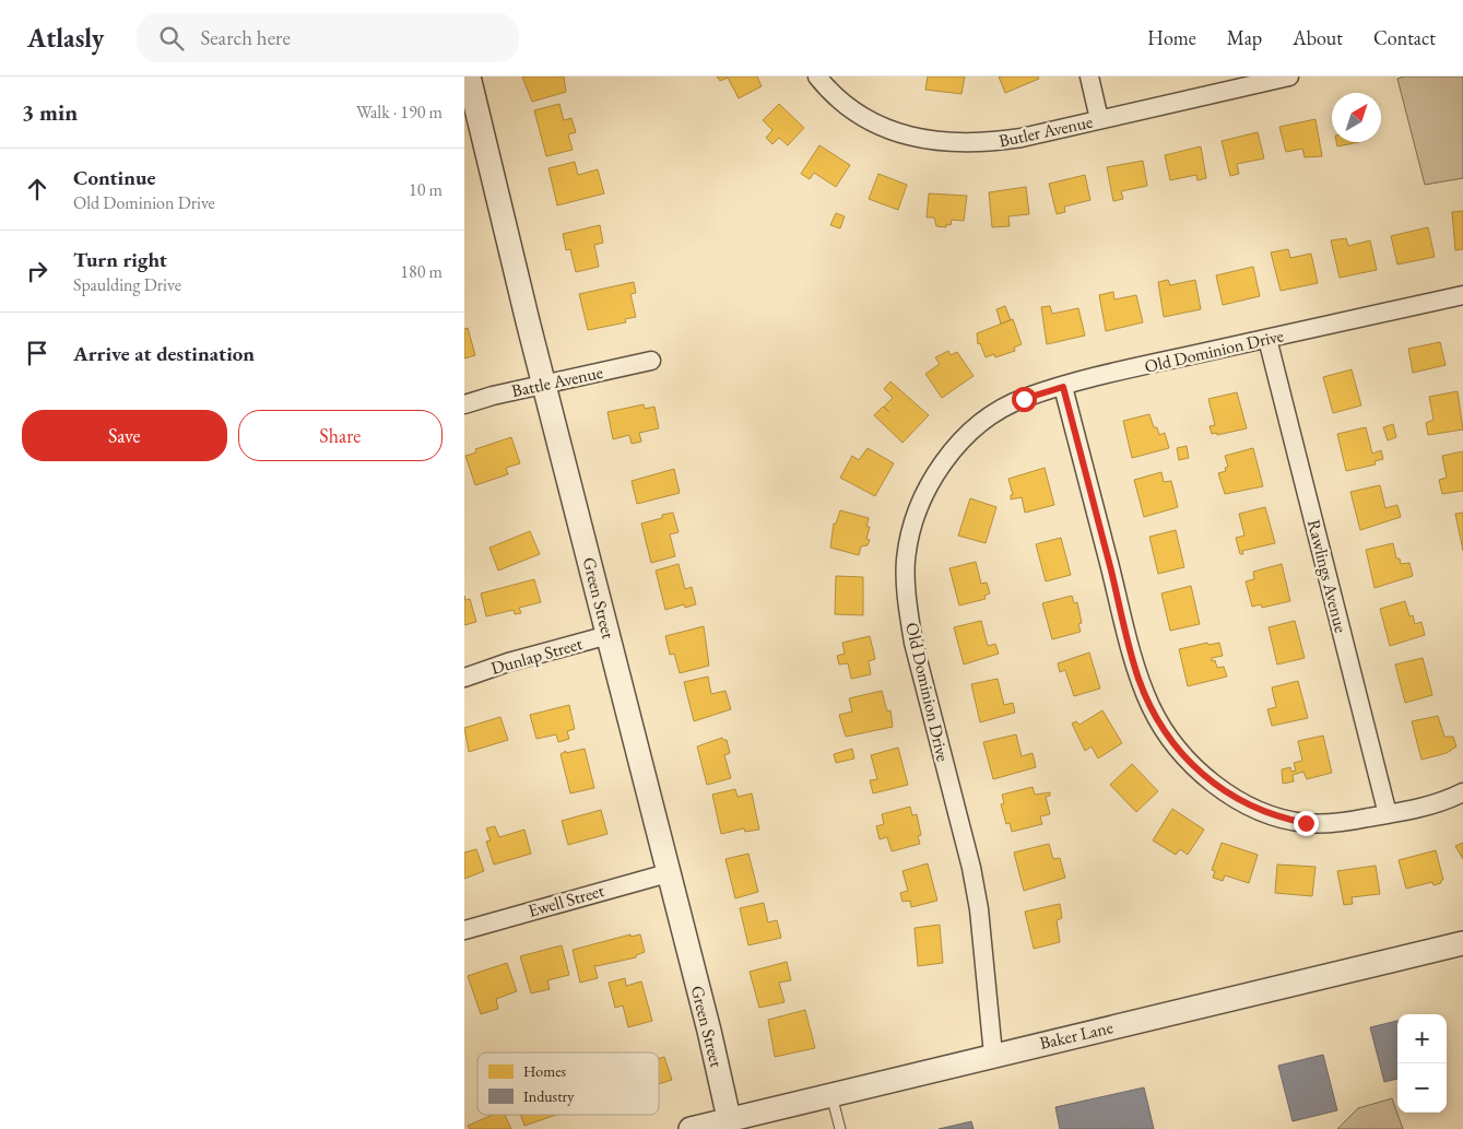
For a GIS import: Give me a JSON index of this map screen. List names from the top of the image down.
{
  "streets": {
    "street": [
      "Butler Avenue",
      "Old Dominion Drive",
      "Battle Avenue",
      "Rawlings Avenue",
      "Green Street",
      "Dunlap Street",
      "Ewell Street",
      "Baker Lane"
    ]
  },
  "crossings": [
    ["Old Dominion Drive", "Rawlings Avenue"],
    ["Old Dominion Drive", "Baker Lane"],
    ["Battle Avenue", "Green Street"],
    ["Green Street", "Dunlap Street"],
    ["Green Street", "Ewell Street"],
    ["Green Street", "Baker Lane"]
  ],
  "legend": ["Homes", "Industry"],
  "north": "top right",
  "page": {
    "header": "Atlasly",
    "search": "Search here",
    "nav": [
      "Home",
      "Map",
      "About",
      "Contact"
    ],
    "heading": ["3 min", "Walk · 190 m"],
    "list": [
      ["Continue", "Old Dominion Drive", "10 m"],
      ["Turn right", "Spaulding Drive", "180 m"],
      "Arrive at destination"
    ],
    "buttons": ["Save", "Share"],
    "map_buttons": ["+", "−"]
  }
}
